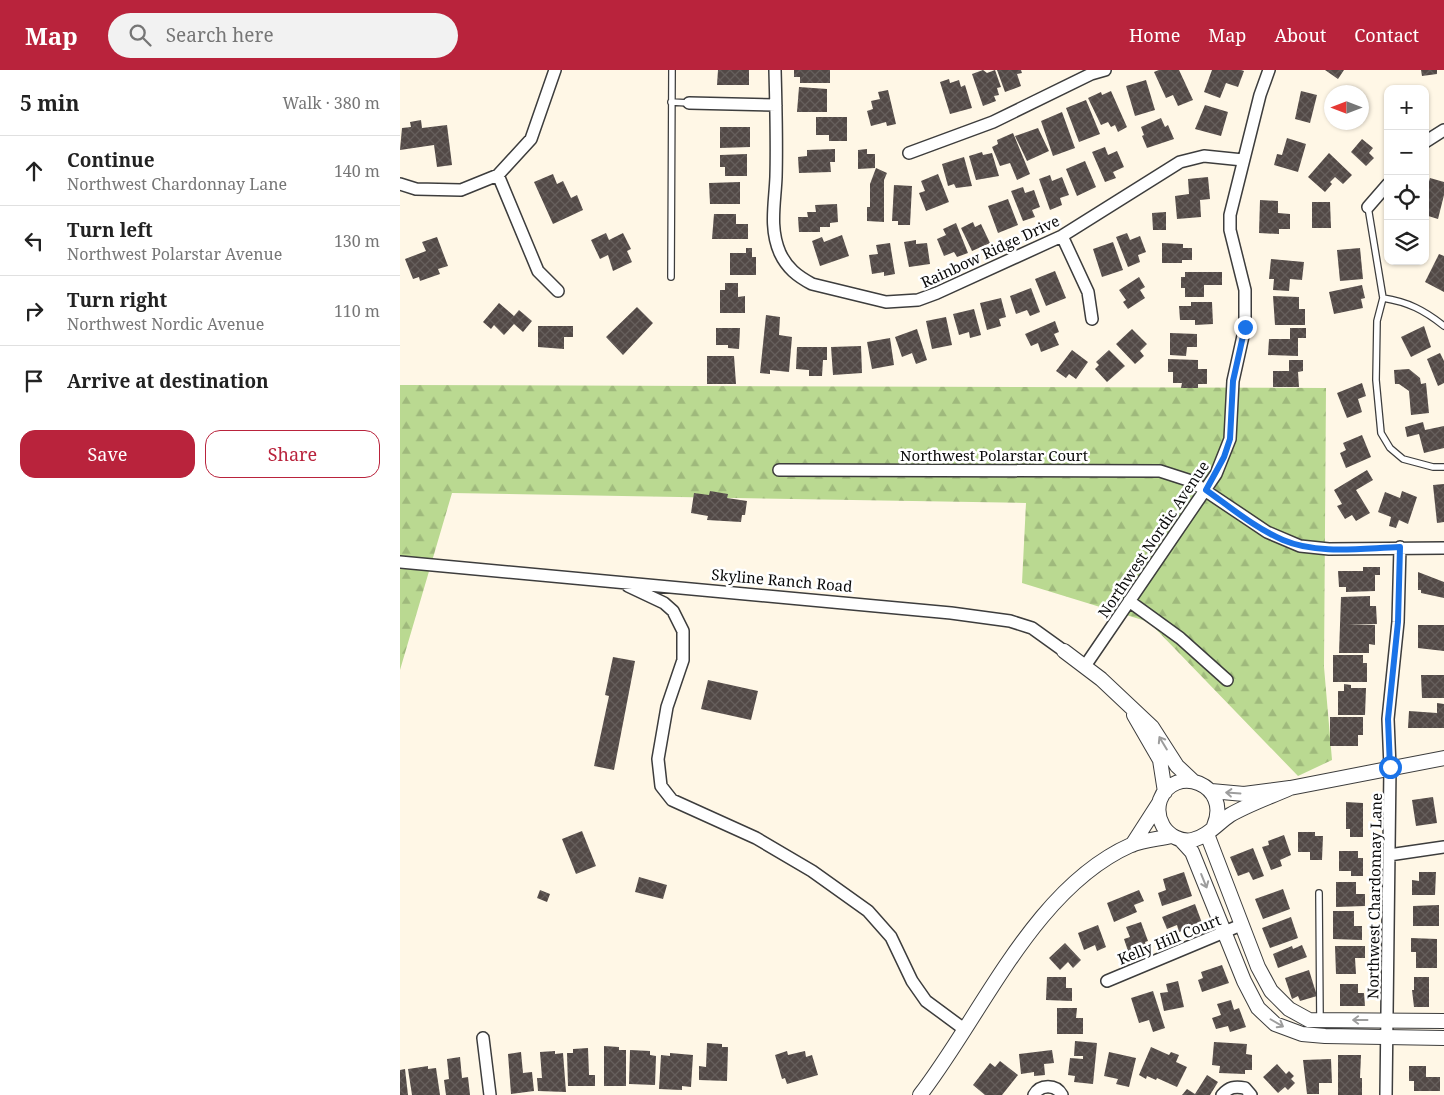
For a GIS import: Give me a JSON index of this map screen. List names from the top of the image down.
{
  "streets": {
    "street": [
      "Rainbow Ridge Drive",
      "Northwest Polarstar Court",
      "Northwest Nordic Avenue",
      "Skyline Ranch Road",
      "Northwest Chardonnay Lane",
      "Kelly Hill Court"
    ]
  },
  "crossings": [
    ["Rainbow Ridge Drive", "Northwest Nordic Avenue"],
    ["Northwest Polarstar Court", "Northwest Nordic Avenue"],
    ["Northwest Polarstar Court", "Northwest Chardonnay Lane"],
    ["Northwest Nordic Avenue", "Skyline Ranch Road"]
  ],
  "north": "left",
  "page": {
    "header": "Map",
    "search": "Search here",
    "nav": [
      "Home",
      "Map",
      "About",
      "Contact"
    ],
    "heading": ["5 min", "Walk · 380 m"],
    "map_buttons": ["+", "−"],
    "list": [
      ["Continue", "Northwest Chardonnay Lane", "140 m"],
      ["Turn left", "Northwest Polarstar Avenue", "130 m"],
      ["Turn right", "Northwest Nordic Avenue", "110 m"],
      "Arrive at destination"
    ],
    "buttons": ["Save", "Share"]
  }
}
